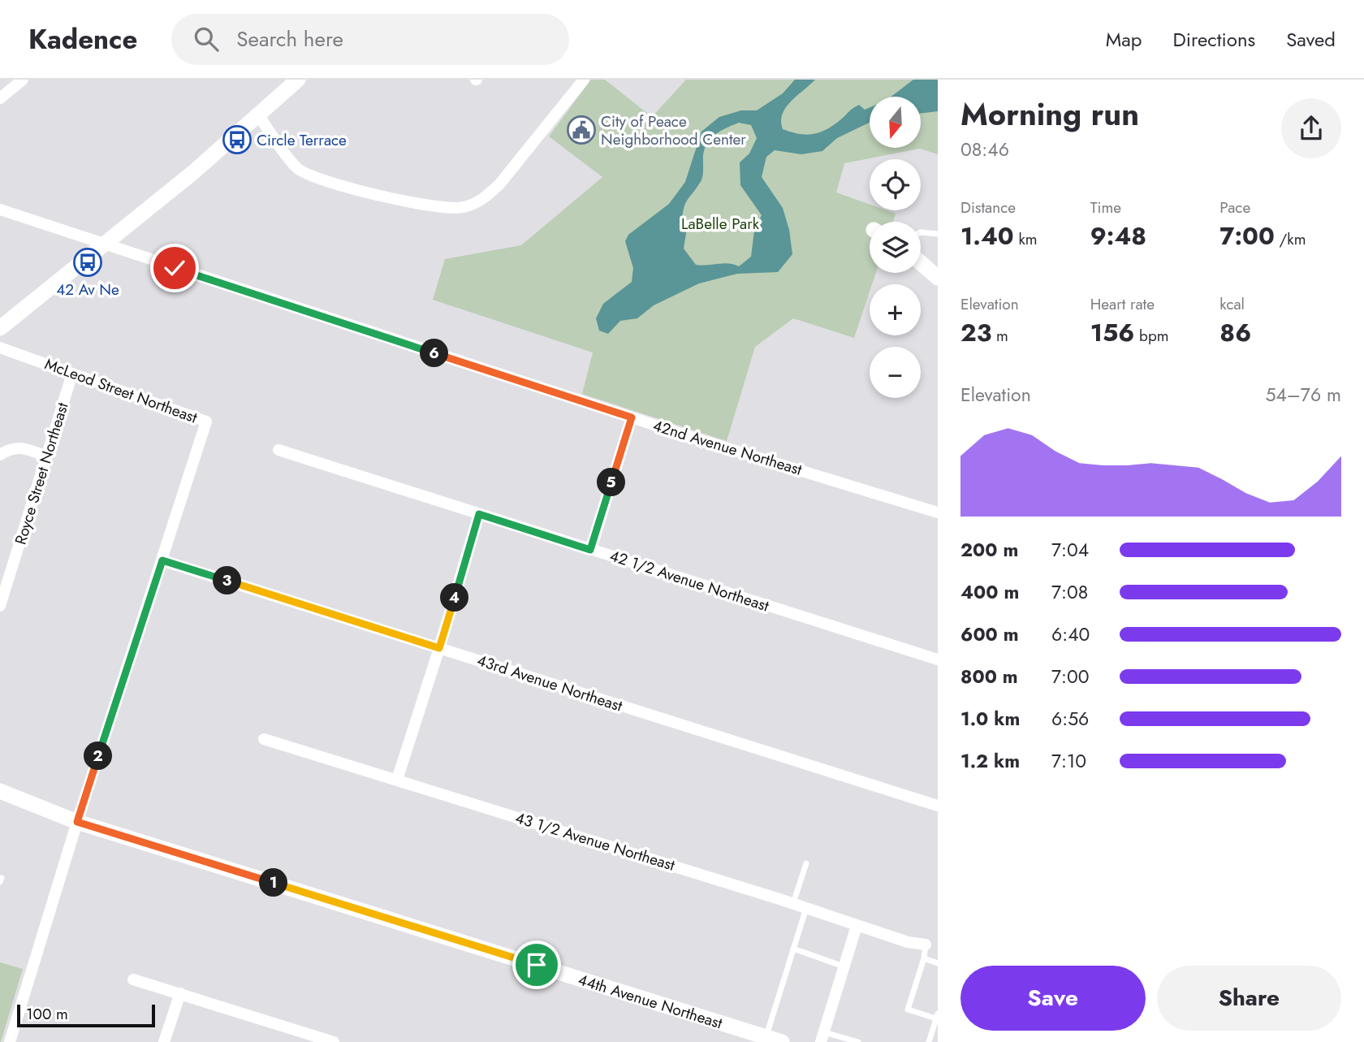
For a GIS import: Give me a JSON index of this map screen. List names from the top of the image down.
{
  "streets": {
    "street": [
      "McLeod Street Northeast",
      "42nd Avenue Northeast",
      "Royce Street Northeast",
      "42 1/2 Avenue Northeast",
      "43rd Avenue Northeast",
      "43 1/2 Avenue Northeast",
      "44th Avenue Northeast"
    ]
  },
  "crossings": [
    ["McLeod Street Northeast", "Royce Street Northeast"],
    ["McLeod Street Northeast", "43rd Avenue Northeast"],
    ["McLeod Street Northeast", "44th Avenue Northeast"]
  ],
  "parks": ["LaBelle Park"],
  "places": {
    "public building": ["City of Peace Neighborhood Center"],
    "bus stop": ["Circle Terrace", "42 Av Ne"]
  },
  "scale_bar": "100 m",
  "north": "bottom",
  "page": {
    "header": "Kadence",
    "search": "Search here",
    "nav": ["Map", "Directions", "Saved"],
    "heading": ["Morning run", "08:46"],
    "map_buttons": ["+", "−"],
    "stats": [
      ["Distance", "1.40 km"],
      ["Time", "9:48"],
      ["Pace", "7:00 /km"],
      ["Elevation", "23 m"],
      ["Heart rate", "156 bpm"],
      ["kcal", "86"]
    ],
    "pins": [
      "6",
      "5",
      "3",
      "4",
      "2",
      "1"
    ],
    "chart": ["Elevation", "54–76 m"],
    "list": [
      {
        "name": "200 m",
        "note": "7:04"
      },
      {
        "name": "400 m",
        "note": "7:08"
      },
      {
        "name": "600 m",
        "note": "6:40"
      },
      {
        "name": "800 m",
        "note": "7:00"
      },
      {
        "name": "1.0 km",
        "note": "6:56"
      },
      {
        "name": "1.2 km",
        "note": "7:10"
      }
    ],
    "buttons": ["Save", "Share"],
    "scale": "100 m"
  }
}
